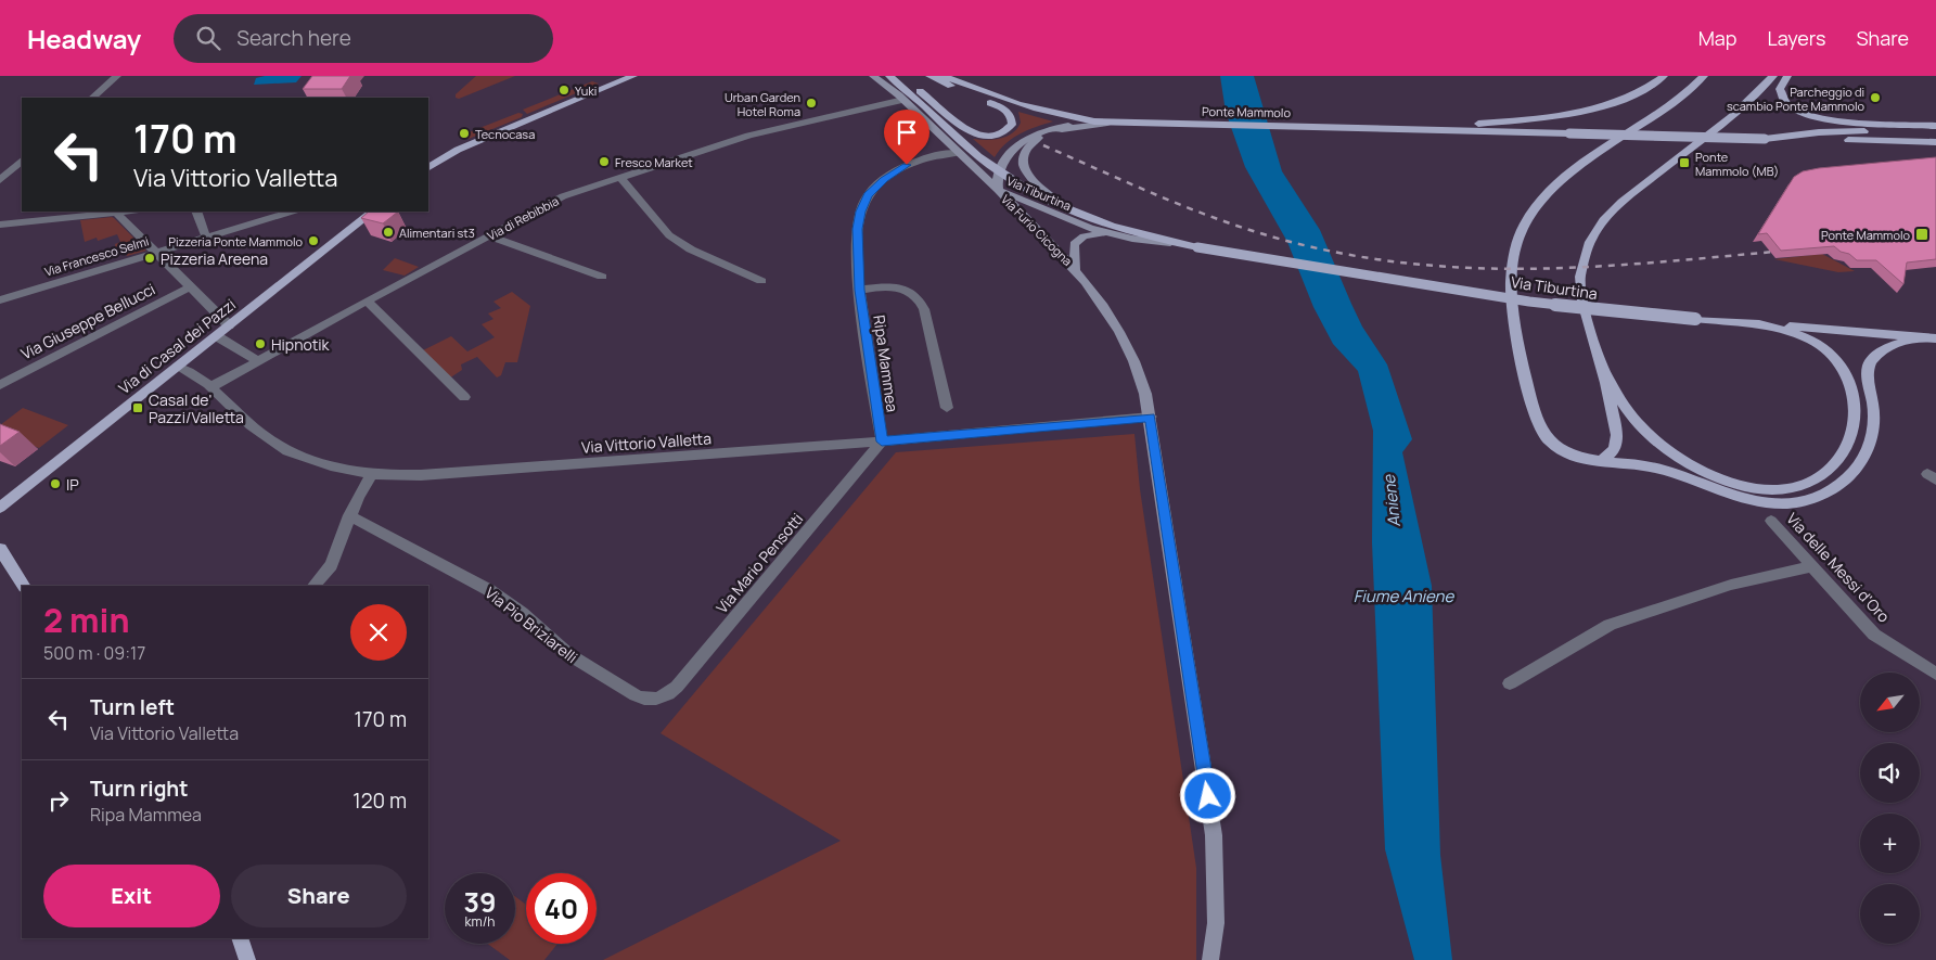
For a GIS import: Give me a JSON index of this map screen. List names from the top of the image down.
{
  "streets": {
    "main road": ["Ponte Mammolo", "Via Tiburtina", "Via di Casal dei Pazzi"],
    "street": [
      "Via di Rebibbia",
      "Via Furio Cicogna",
      "Via Francesco Selmi",
      "Via Giuseppe Bellucci",
      "Ripa Mammea",
      "Via Vittorio Valletta",
      "Via Mario Pensotti",
      "Via delle Messi d'Oro",
      "Via Pio Briziarelli"
    ]
  },
  "crossings": [
    ["Via Tiburtina", "Via di Rebibbia"],
    ["Via Tiburtina", "Via Furio Cicogna"],
    ["Via Tiburtina", "Ripa Mammea"],
    ["Via di Rebibbia", "Via Vittorio Valletta"],
    ["Via Furio Cicogna", "Via Vittorio Valletta"],
    ["Via di Casal dei Pazzi", "Via Vittorio Valletta"],
    ["Ripa Mammea", "Via Vittorio Valletta"],
    ["Ripa Mammea", "Via Mario Pensotti"],
    ["Via Vittorio Valletta", "Via Mario Pensotti"],
    ["Via Mario Pensotti", "Via Pio Briziarelli"]
  ],
  "water": ["Aniene", "Fiume Aniene"],
  "places": {
    "other": [
      "Yuki",
      "Parcheggio di scambio Ponte Mammolo",
      "Urban Garden Hotel Roma",
      "Tecnocasa",
      "Fresco Market",
      "Alimentari st3",
      "Pizzeria Ponte Mammolo",
      "Pizzeria Areena",
      "Hipnotik",
      "IP"
    ],
    "transit": ["Ponte Mammolo (MB)", "Ponte Mammolo", "Casal de' Pazzi/Valletta"]
  },
  "north": "bottom left",
  "page": {
    "header": "Headway",
    "search": "Search here",
    "nav": ["Map", "Layers", "Share"],
    "turn": ["170 m", "Via Vittorio Valletta"],
    "heading": ["2 min", "500 m · 09:17"],
    "map_buttons": ["+", "−"],
    "list": [
      {
        "name": "Turn left",
        "note": "Via Vittorio Valletta",
        "value": "170 m"
      },
      {
        "name": "Turn right",
        "note": "Ripa Mammea",
        "value": "120 m"
      }
    ],
    "buttons": ["Exit", "Share"],
    "speed": "39 km/h",
    "limit": "40"
  }
}
